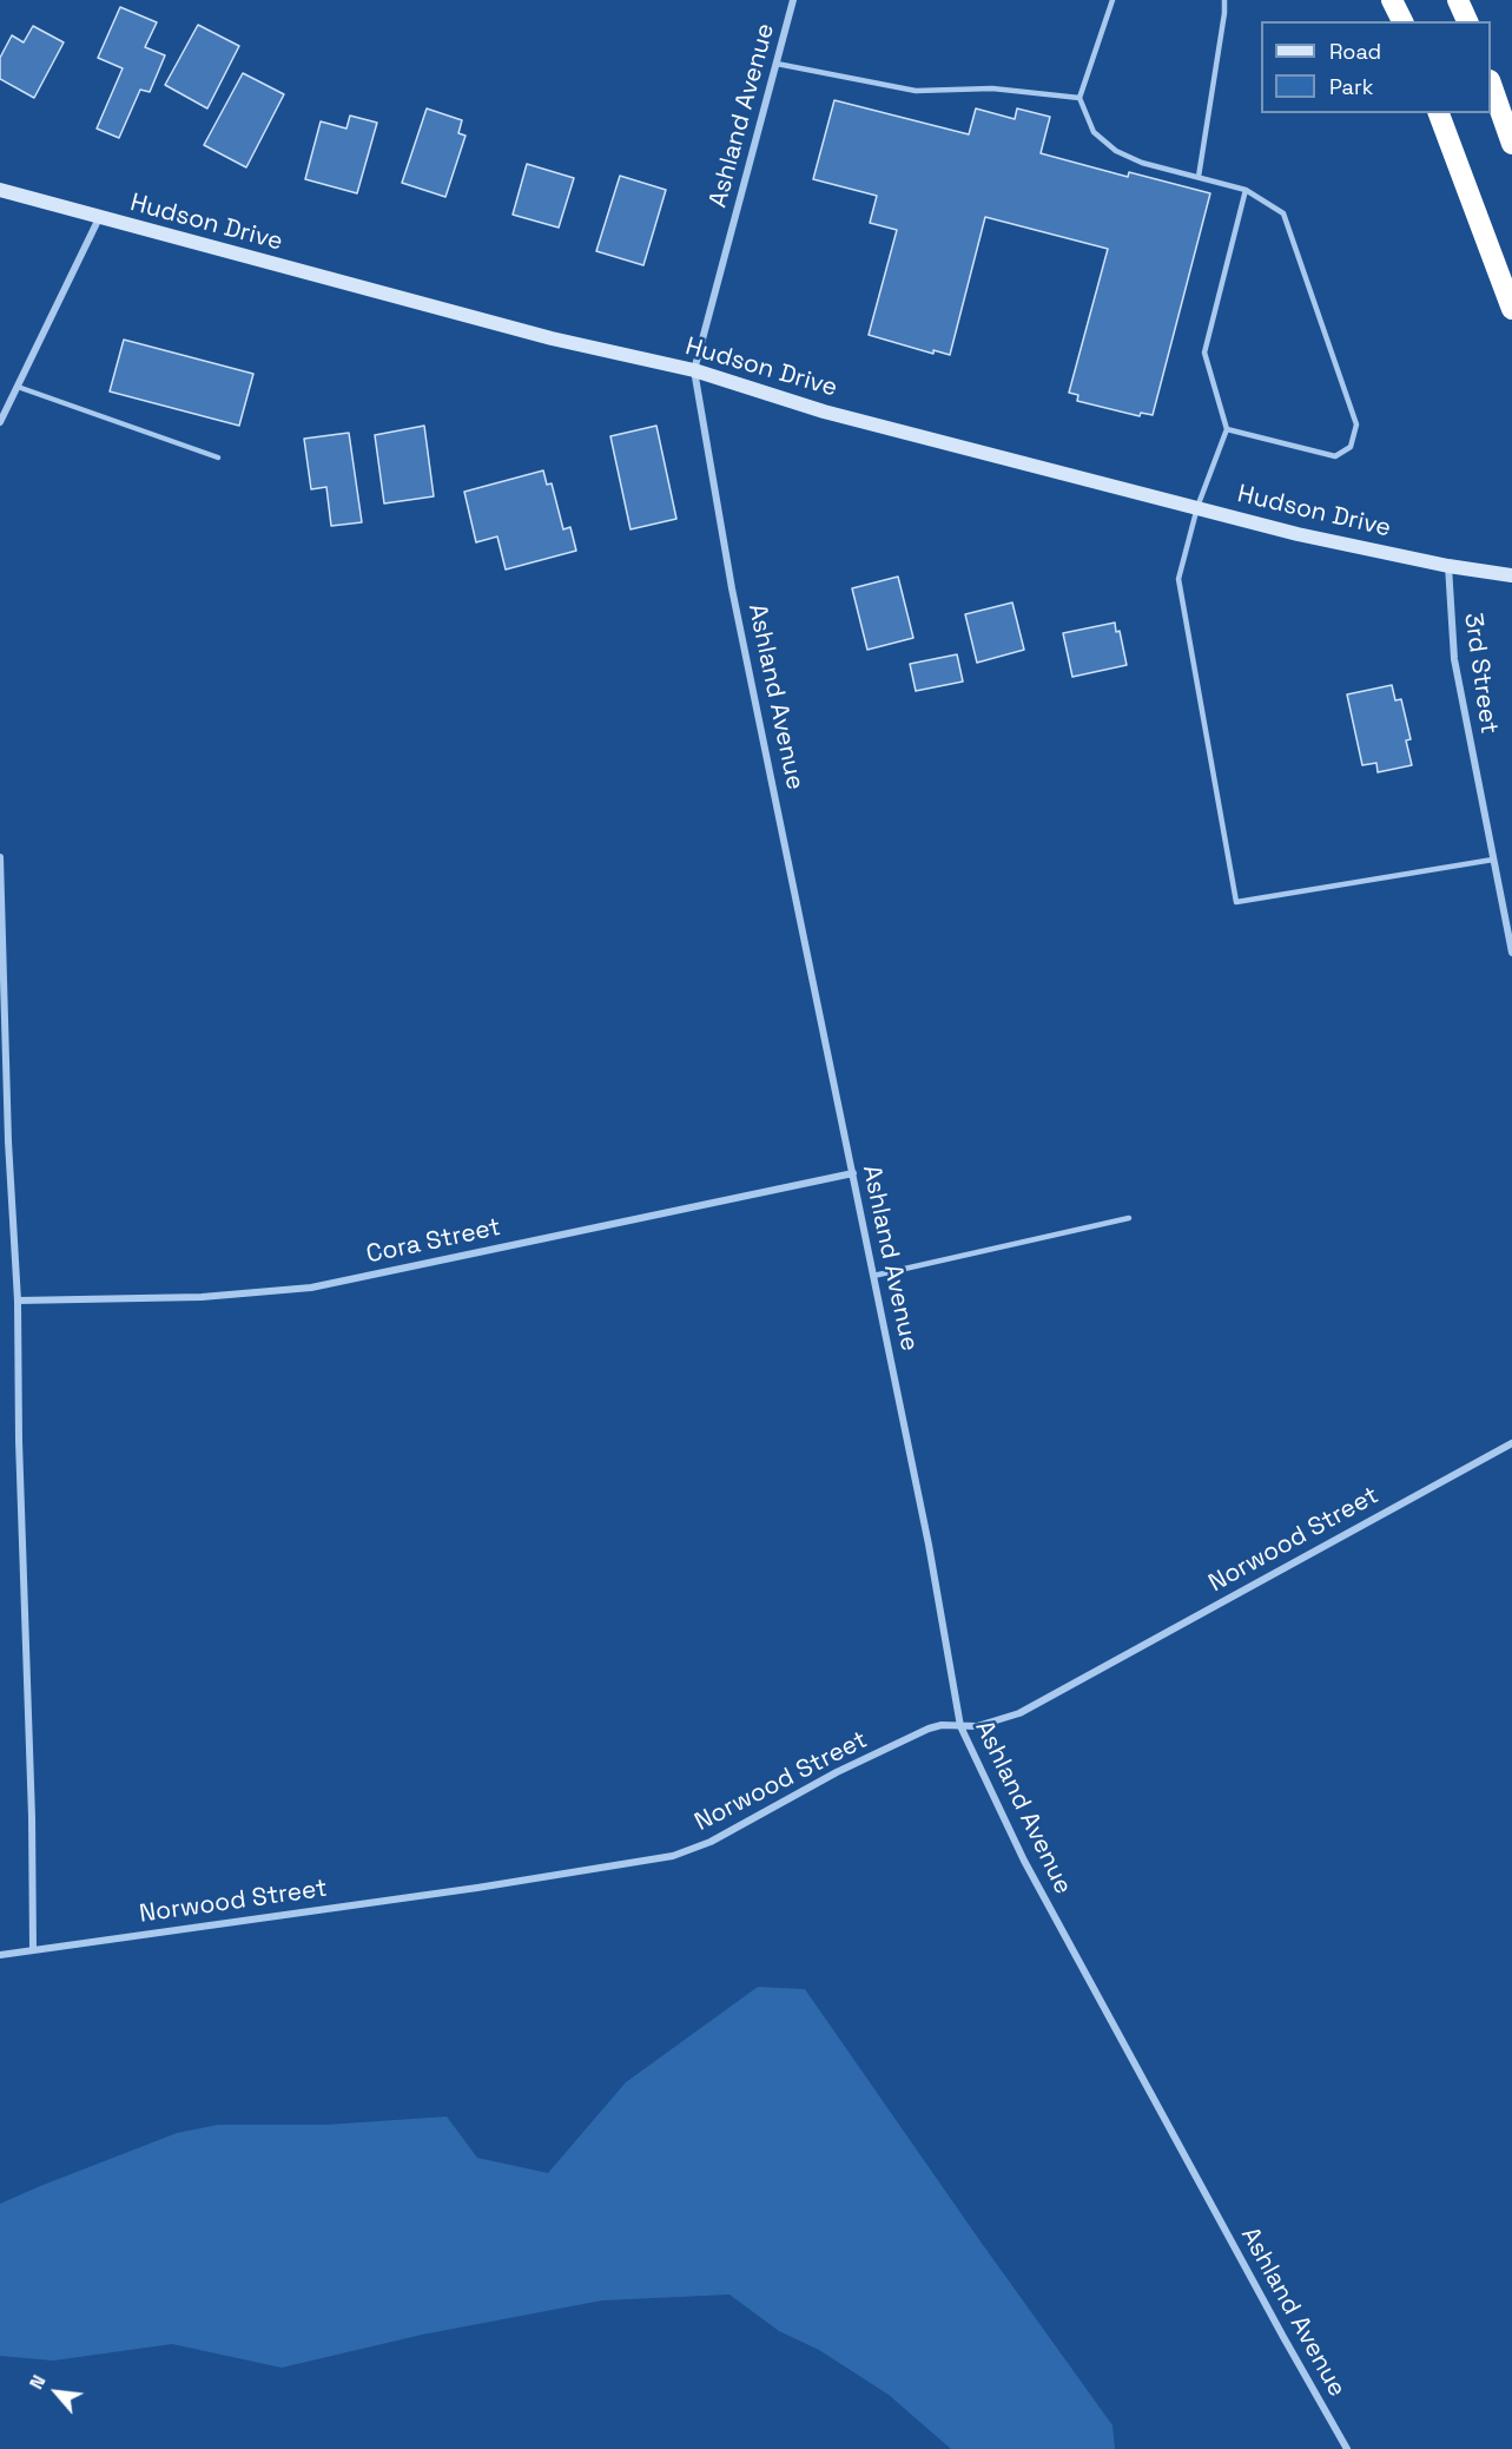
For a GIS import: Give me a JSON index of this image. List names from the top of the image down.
{
  "streets": {
    "street": [
      "Ashland Avenue",
      "Hudson Drive",
      "3rd Street",
      "Cora Street",
      "Norwood Street"
    ]
  },
  "crossings": [
    ["Ashland Avenue", "Hudson Drive"],
    ["Ashland Avenue", "Cora Street"],
    ["Ashland Avenue", "Norwood Street"],
    ["Hudson Drive", "3rd Street"]
  ],
  "legend": ["Road", "Park"],
  "north": "top left"
}
